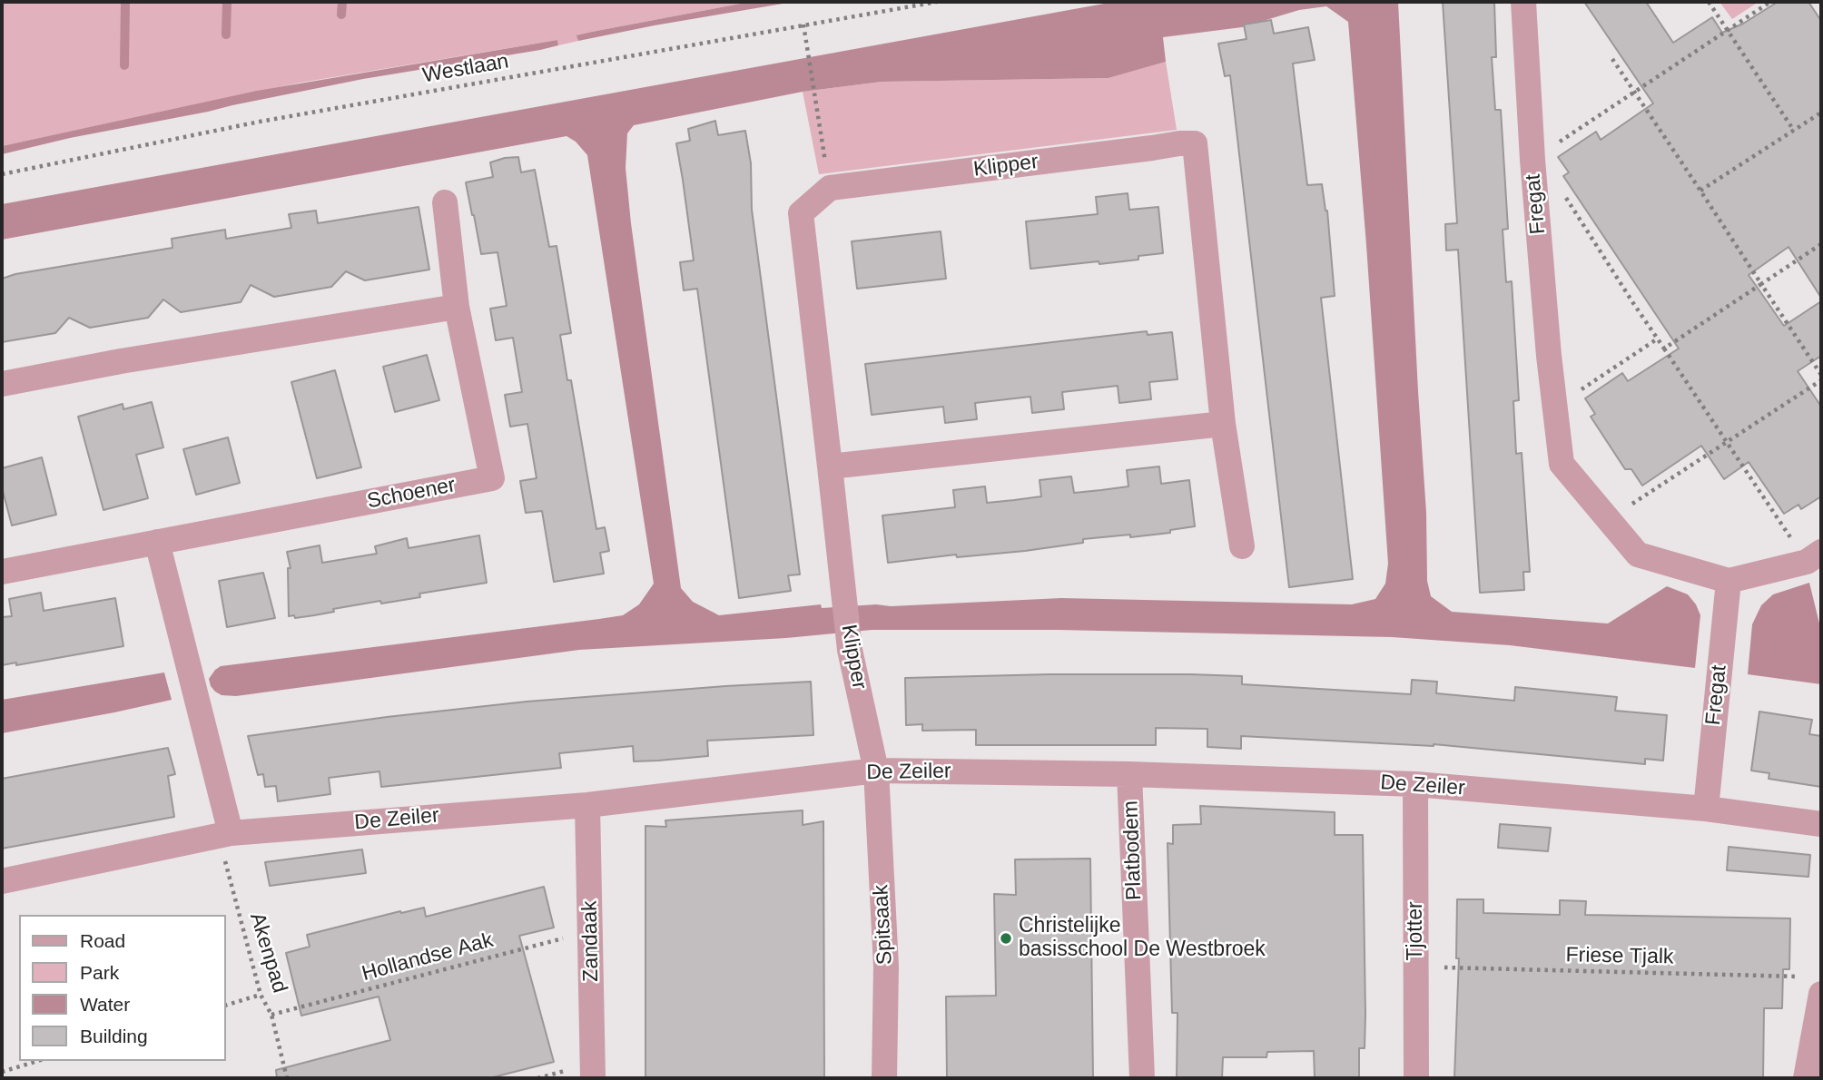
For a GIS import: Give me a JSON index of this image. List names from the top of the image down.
{
  "streets": {
    "street": [
      "Klipper",
      "Fregat",
      "Schoener",
      "De Zeiler",
      "Platbodem",
      "Spitsaak",
      "Tjotter",
      "Zandaak"
    ],
    "path": [
      "Westlaan",
      "Akenpad",
      "Friese Tjalk",
      "Hollandse Aak"
    ]
  },
  "crossings": [
    ["Klipper", "De Zeiler"],
    ["Klipper", "Spitsaak"],
    ["Fregat", "De Zeiler"],
    ["De Zeiler", "Platbodem"],
    ["De Zeiler", "Spitsaak"],
    ["De Zeiler", "Tjotter"],
    ["De Zeiler", "Zandaak"],
    ["De Zeiler", "Akenpad"],
    ["Tjotter", "Friese Tjalk"],
    ["Zandaak", "Hollandse Aak"],
    ["Akenpad", "Hollandse Aak"]
  ],
  "places": ["Christelijke basisschool De Westbroek"],
  "legend": [
    "Road",
    "Park",
    "Water",
    "Building"
  ]
}
